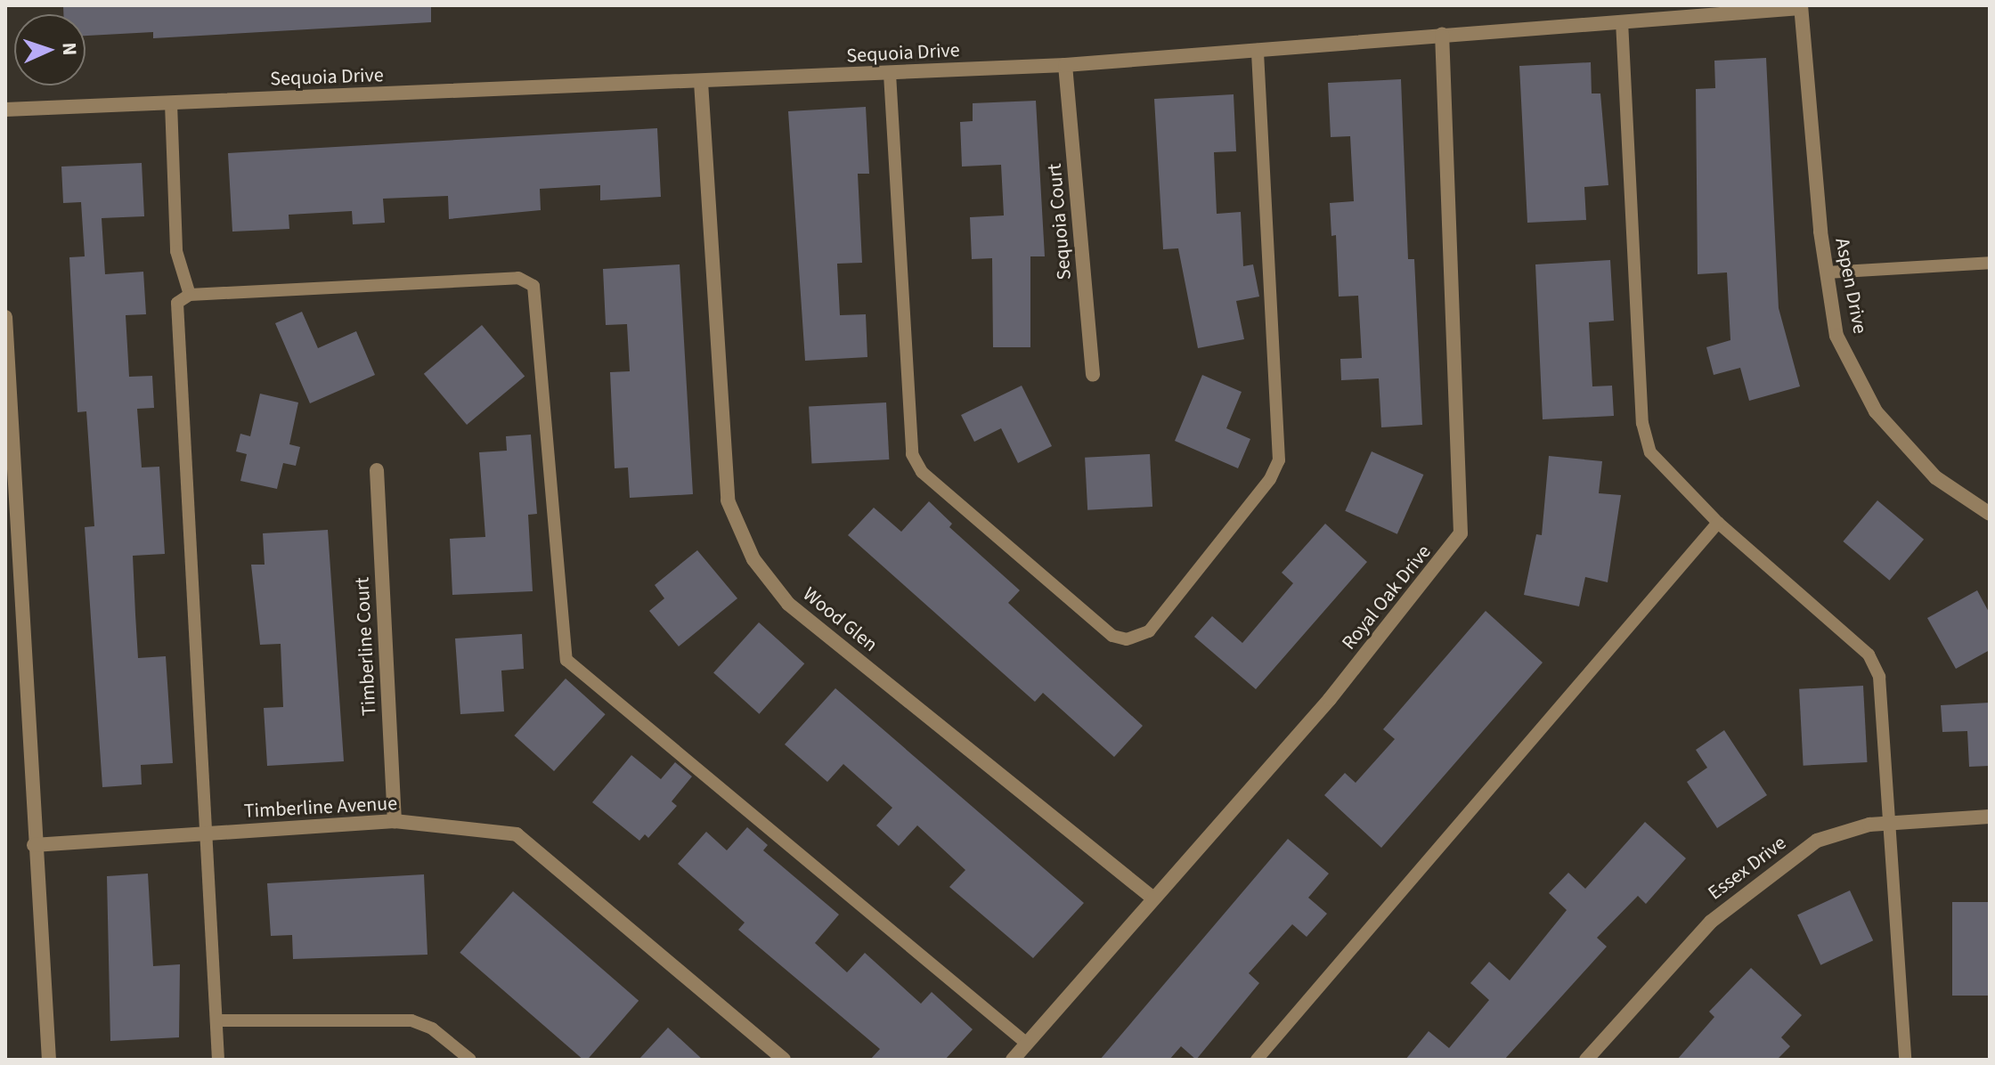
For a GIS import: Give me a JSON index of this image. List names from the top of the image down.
{
  "streets": {
    "street": [
      "Sequoia Drive",
      "Sequoia Court",
      "Aspen Drive",
      "Royal Oak Drive",
      "Wood Glen",
      "Timberline Court",
      "Timberline Avenue",
      "Essex Drive"
    ]
  },
  "crossings": [
    ["Sequoia Drive", "Sequoia Court"],
    ["Sequoia Drive", "Aspen Drive"],
    ["Sequoia Drive", "Royal Oak Drive"],
    ["Sequoia Drive", "Wood Glen"],
    ["Royal Oak Drive", "Wood Glen"],
    ["Timberline Court", "Timberline Avenue"]
  ],
  "north": "right"
}
